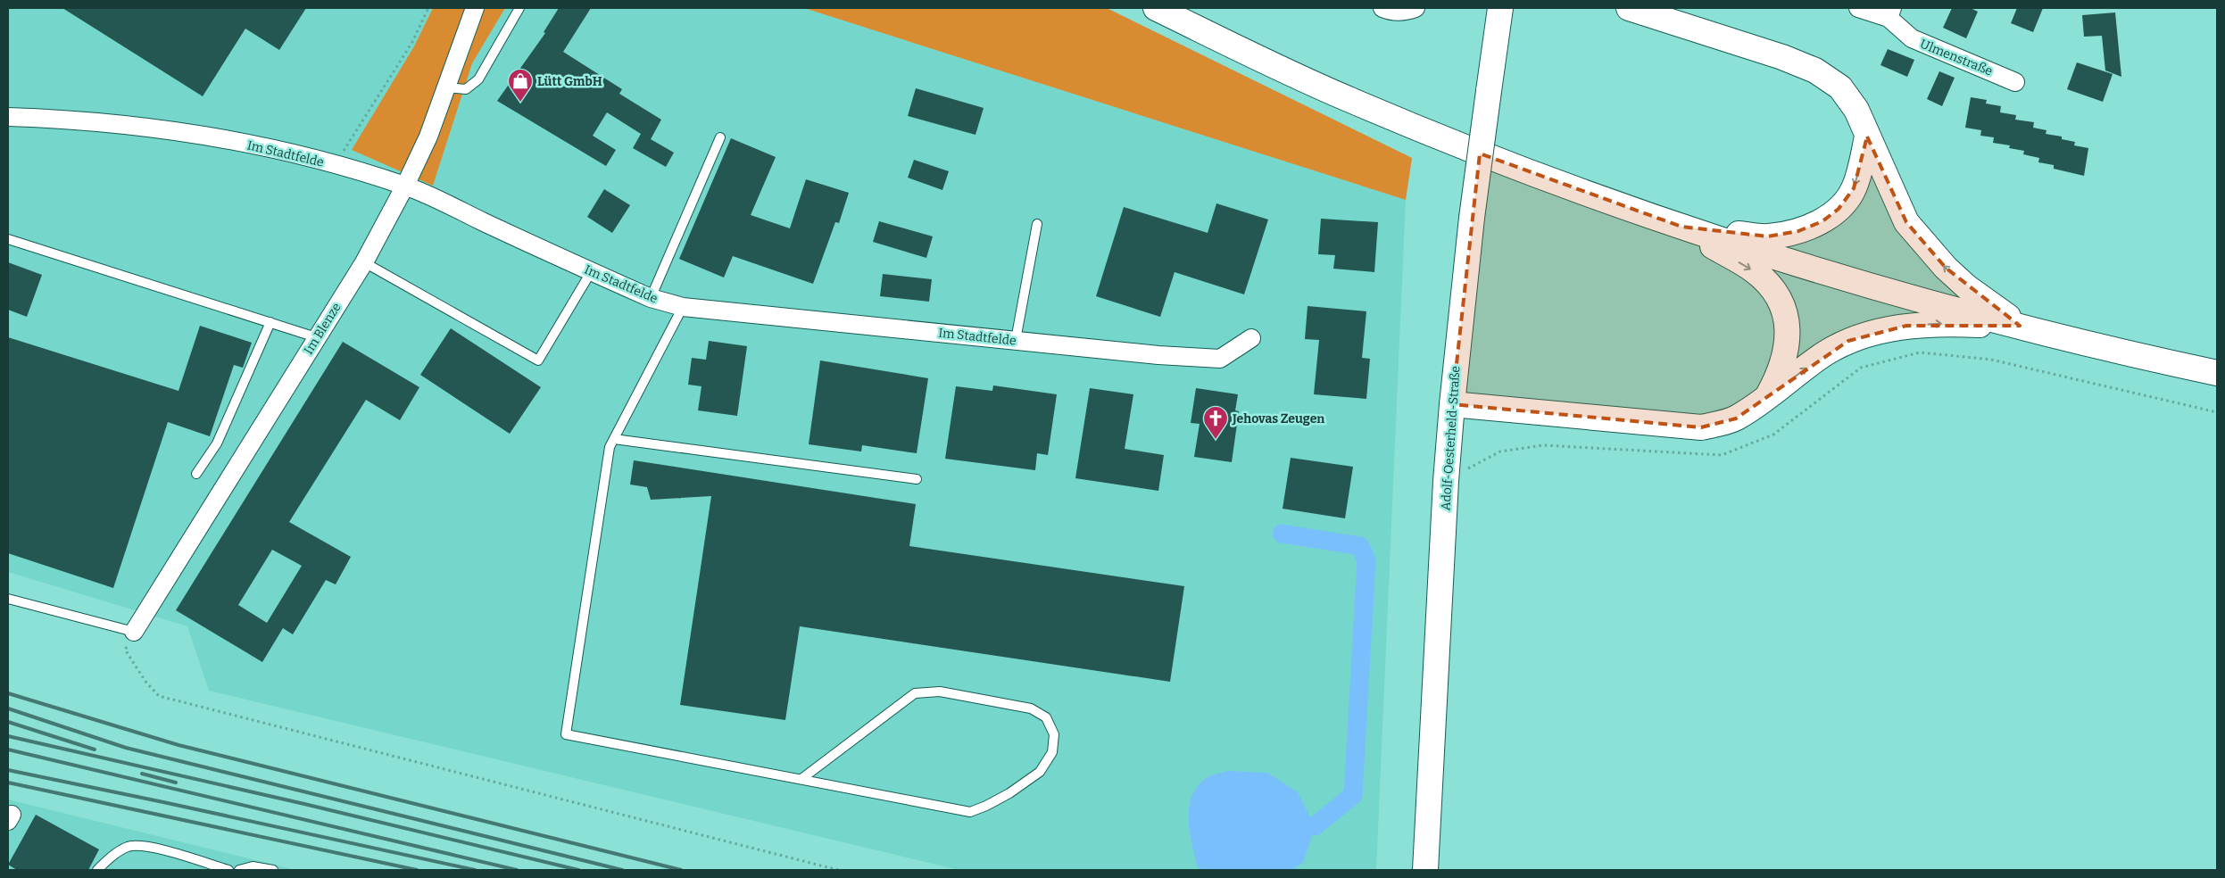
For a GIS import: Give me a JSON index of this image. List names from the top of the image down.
{
  "streets": {
    "main road": ["Adolf-Oesterheld-Straße"],
    "street": ["Ulmenstraße", "Im Stadtfelde", "Im Blenze"]
  },
  "crossings": [
    ["Im Stadtfelde", "Im Blenze"]
  ],
  "places": {
    "shop": ["Lütt GmbH"],
    "church": ["Jehovas Zeugen"]
  }
}
